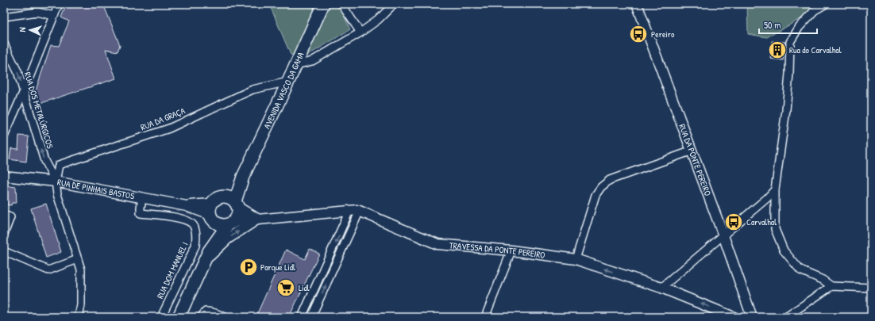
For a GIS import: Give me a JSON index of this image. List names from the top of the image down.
{
  "streets": {
    "main road": ["AVENIDA VASCO DA GAMA"],
    "street": [
      "RUA DOS METALÚRGICOS",
      "RUA DA GRAÇA",
      "RUA DA PONTE PEREIRO",
      "RUA DE PINHAIS BASTOS",
      "TRAVESSA DA PONTE PEREIRO",
      "RUA DOM MANUEL I"
    ]
  },
  "crossings": [
    ["AVENIDA VASCO DA GAMA", "RUA DA GRAÇA"],
    ["AVENIDA VASCO DA GAMA", "RUA DE PINHAIS BASTOS"],
    ["AVENIDA VASCO DA GAMA", "TRAVESSA DA PONTE PEREIRO"],
    ["RUA DOS METALÚRGICOS", "RUA DA GRAÇA"],
    ["RUA DOS METALÚRGICOS", "RUA DE PINHAIS BASTOS"],
    ["RUA DA GRAÇA", "RUA DE PINHAIS BASTOS"],
    ["RUA DE PINHAIS BASTOS", "TRAVESSA DA PONTE PEREIRO"],
    ["RUA DE PINHAIS BASTOS", "RUA DOM MANUEL I"]
  ],
  "places": {
    "bus stop": ["Pereiro", "Carvalhal"],
    "building": ["Rua do Carvalhal"],
    "parking": ["Parque Lidl"],
    "supermarket": ["Lidl"]
  },
  "scale_bar": "50 m",
  "north": "left"
}
